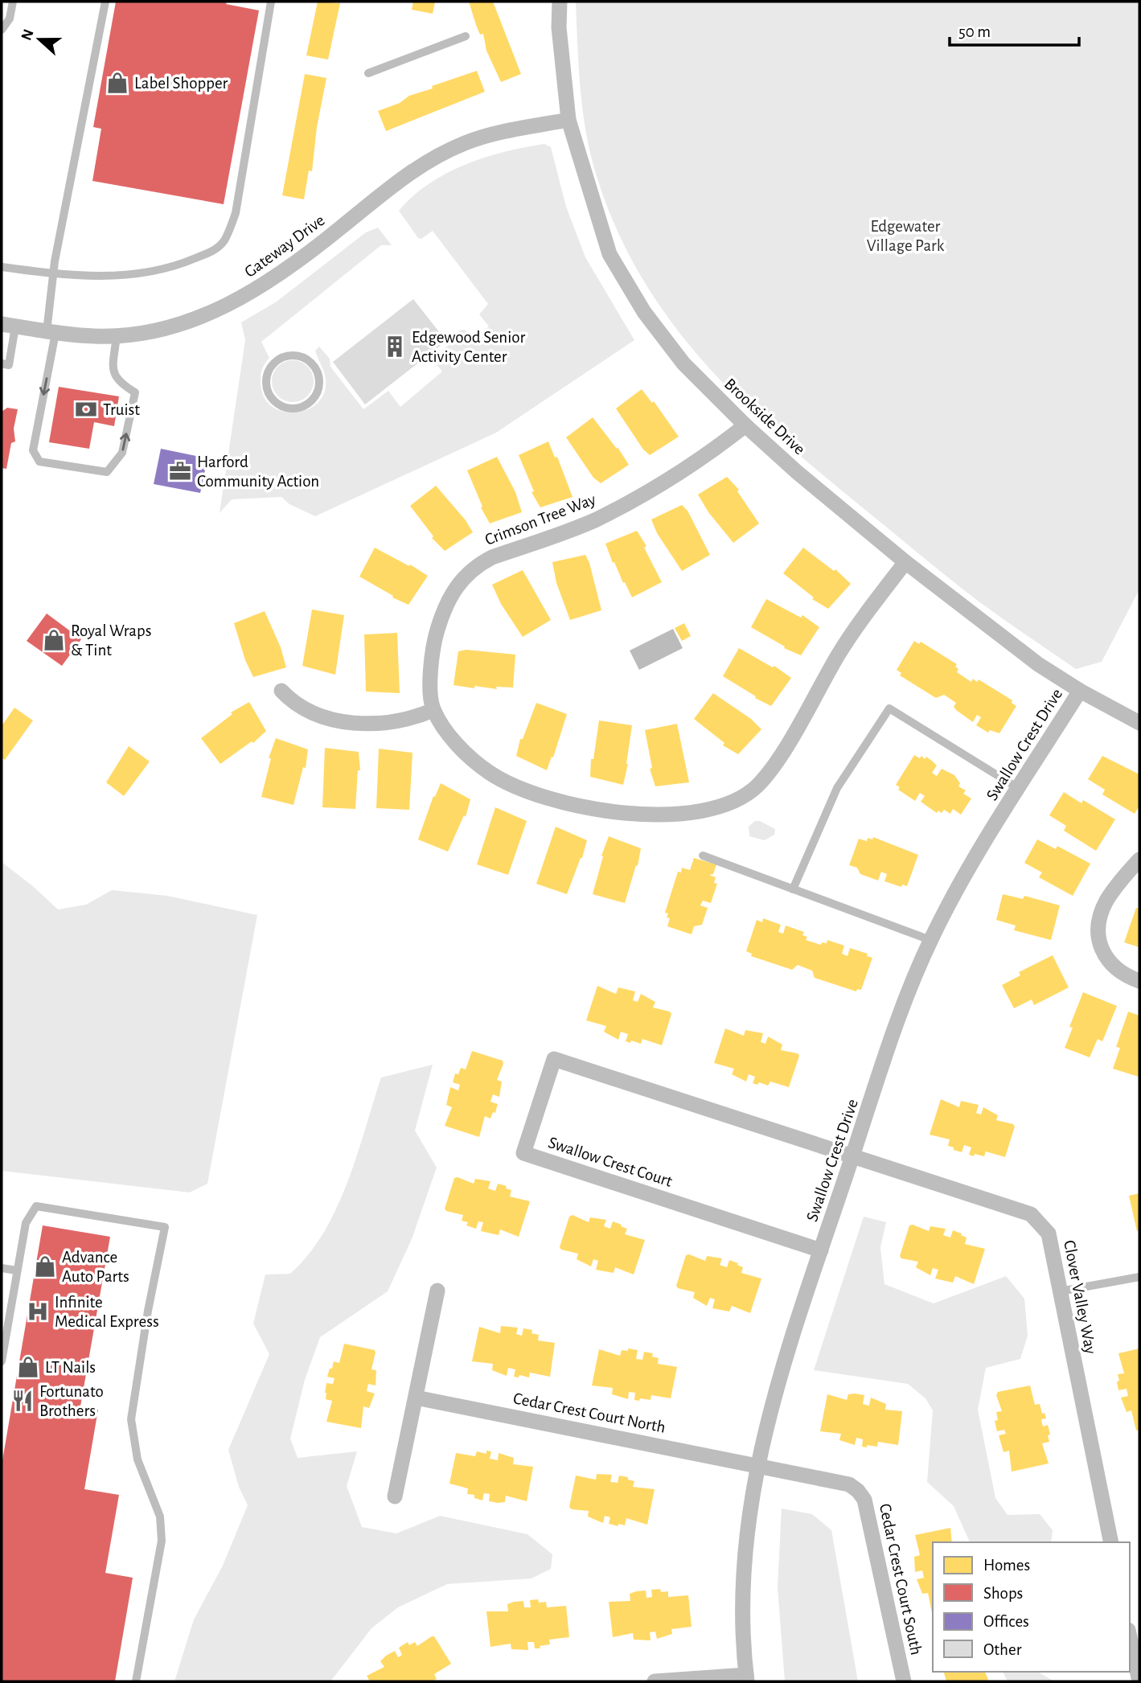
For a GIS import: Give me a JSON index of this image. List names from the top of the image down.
{
  "streets": {
    "street": [
      "Gateway Drive",
      "Brookside Drive",
      "Crimson Tree Way",
      "Swallow Crest Drive",
      "Swallow Crest Court",
      "Clover Valley Way",
      "Cedar Crest Court North",
      "Cedar Crest Court South"
    ]
  },
  "crossings": [
    ["Gateway Drive", "Brookside Drive"],
    ["Brookside Drive", "Crimson Tree Way"],
    ["Brookside Drive", "Swallow Crest Drive"],
    ["Swallow Crest Drive", "Swallow Crest Court"],
    ["Swallow Crest Drive", "Clover Valley Way"],
    ["Swallow Crest Drive", "Cedar Crest Court North"],
    ["Swallow Crest Drive", "Cedar Crest Court South"],
    ["Swallow Crest Court", "Clover Valley Way"],
    ["Cedar Crest Court North", "Cedar Crest Court South"]
  ],
  "parks": ["Edgewater Village Park"],
  "places": {
    "shop": [
      "Label Shopper",
      "Royal Wraps & Tint",
      "Advance Auto Parts",
      "LT Nails"
    ],
    "building": ["Edgewood Senior Activity Center"],
    "bank": ["Truist"],
    "office": ["Harford Community Action"],
    "hospital": ["Infinite Medical Express"],
    "restaurant": ["Fortunato Brothers"]
  },
  "legend": [
    "Homes",
    "Shops",
    "Offices",
    "Other"
  ],
  "scale_bar": "50 m",
  "north": "left"
}
